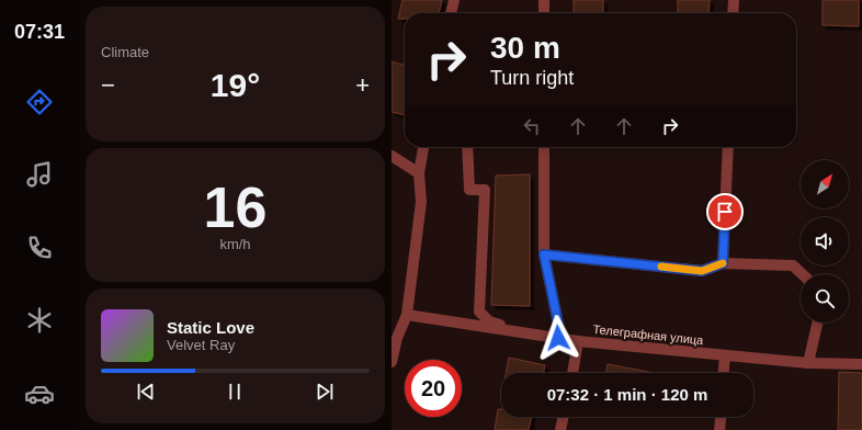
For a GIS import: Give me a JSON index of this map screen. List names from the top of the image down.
{
  "streets": {
    "street": ["Телеграфная улица"]
  },
  "north": "top right",
  "page": {
    "tabs": "07:31",
    "tile": [
      "Climate",
      ["16", "km/h"]
    ],
    "turn": ["30 m", "Turn right"],
    "heat": ["−", "19°", "+"],
    "song": ["Static Love", "Velvet Ray"],
    "limit": "20",
    "trip": "07:32 · 1 min · 120 m"
  }
}
